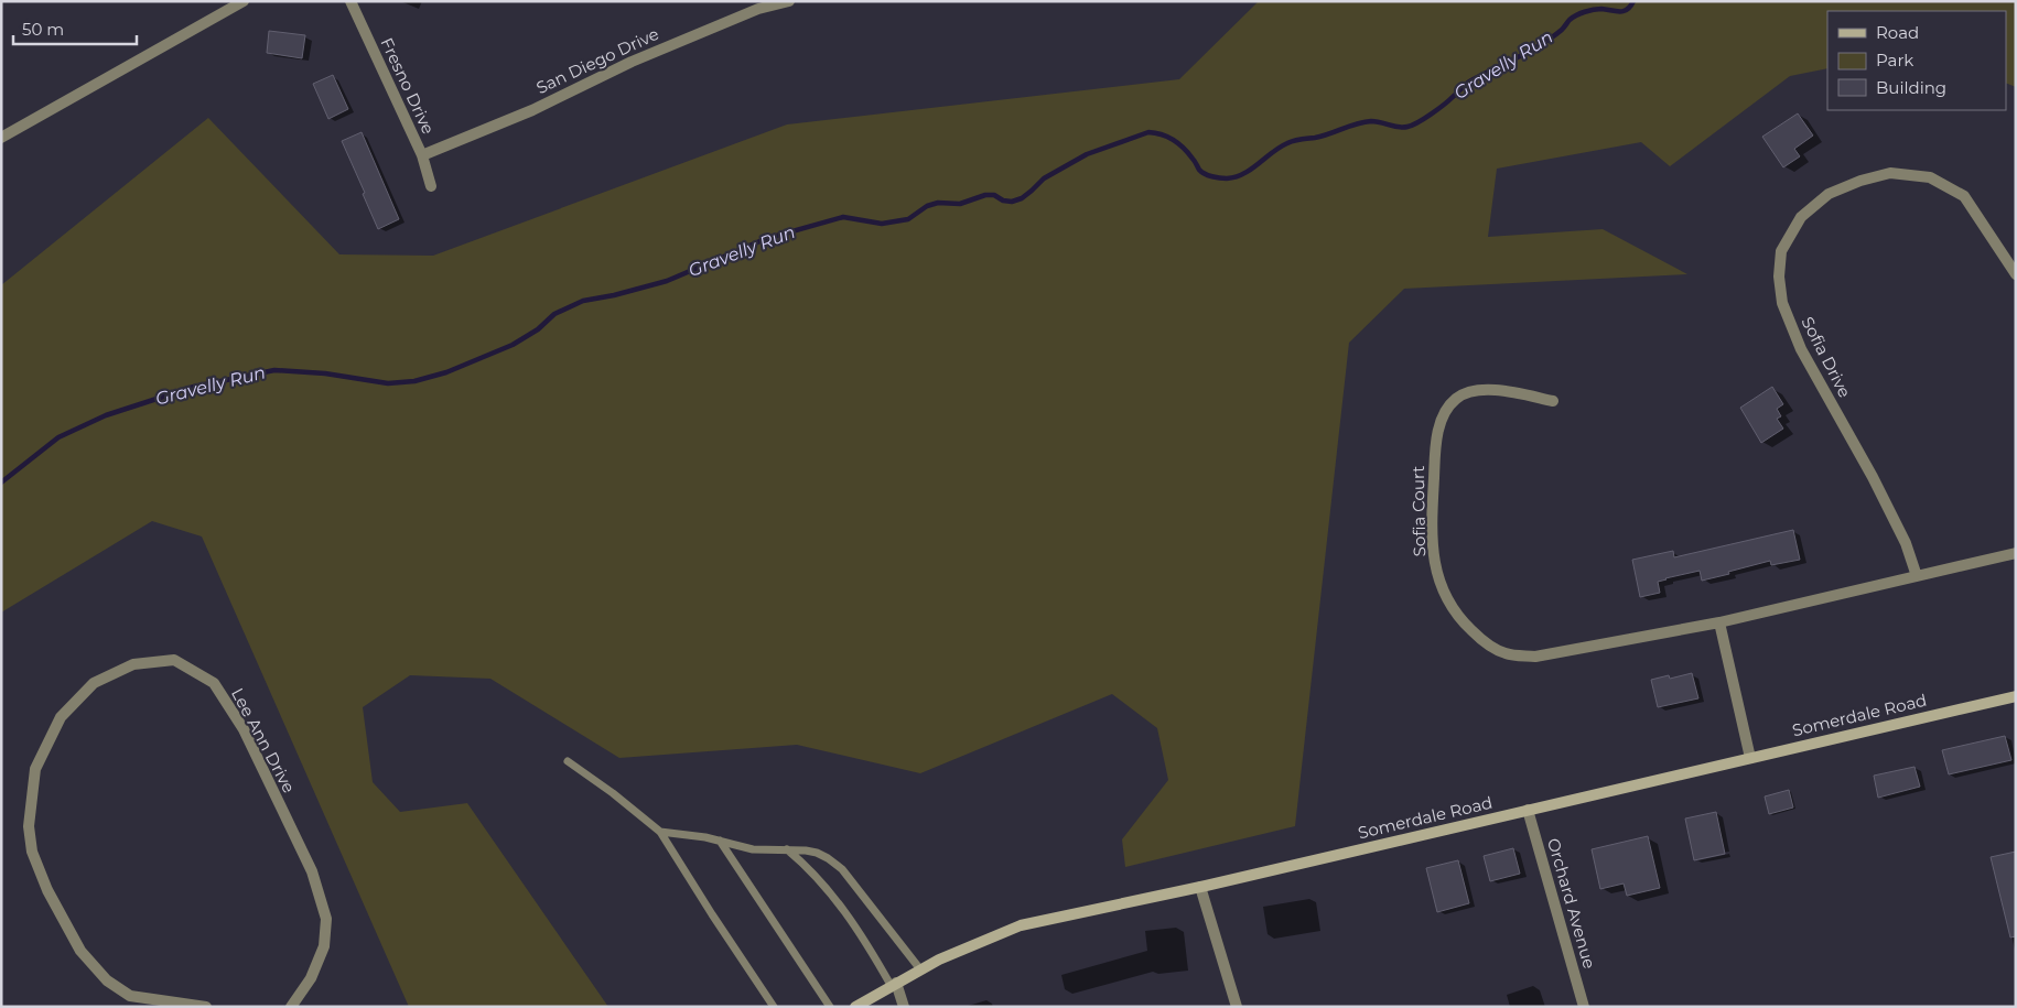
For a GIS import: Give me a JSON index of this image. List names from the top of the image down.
{
  "streets": {
    "main road": ["Somerdale Road"],
    "street": [
      "San Diego Drive",
      "Fresno Drive",
      "Sofia Drive",
      "Sofia Court",
      "Lee Ann Drive",
      "Orchard Avenue"
    ]
  },
  "crossings": [
    ["San Diego Drive", "Fresno Drive"],
    ["Somerdale Road", "Orchard Avenue"]
  ],
  "water": ["Gravelly Run"],
  "legend": ["Road", "Park", "Building"],
  "scale_bar": "50 m"
}
